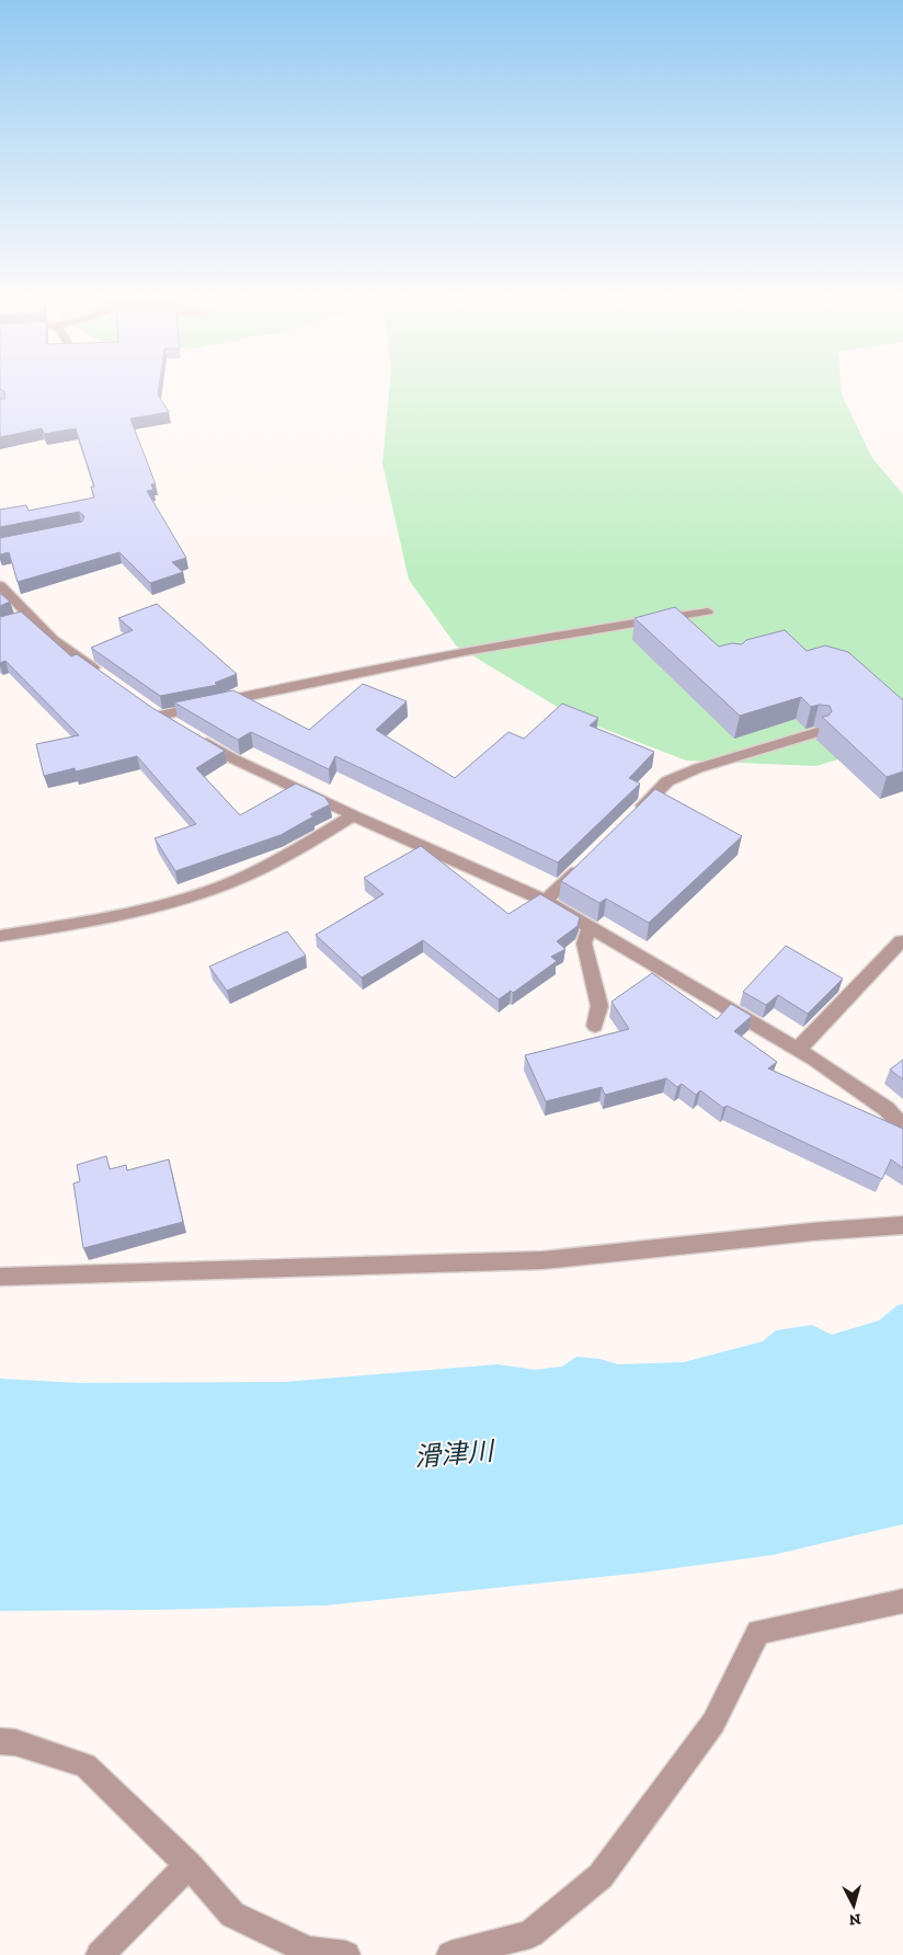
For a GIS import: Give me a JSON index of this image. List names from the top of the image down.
{
  "water": ["滑津川"],
  "north": "bottom"
}
